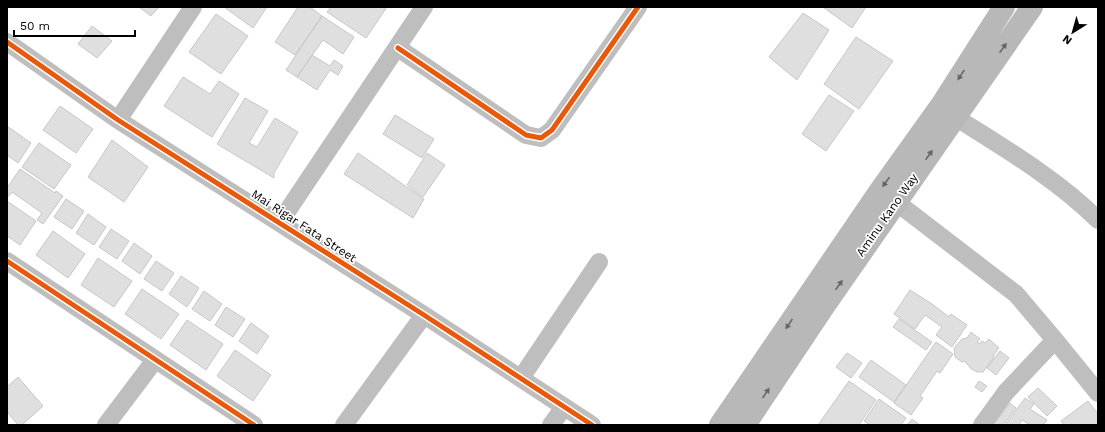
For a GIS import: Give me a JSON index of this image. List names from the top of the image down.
{
  "streets": {
    "main road": ["Aminu Kano Way"],
    "street": ["Mai Rigar Fata Street"]
  },
  "scale_bar": "50 m",
  "north": "bottom left"
}
